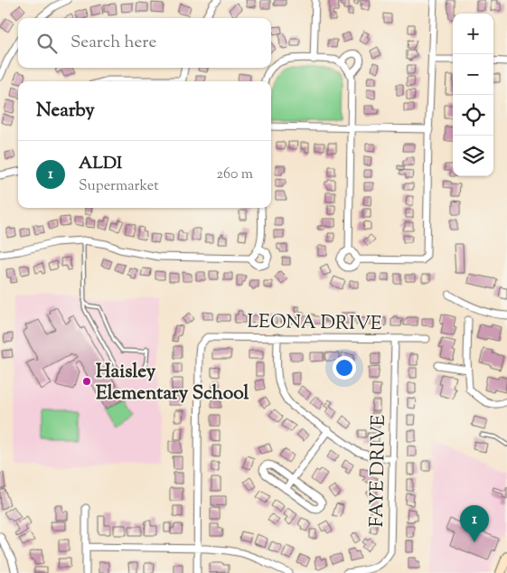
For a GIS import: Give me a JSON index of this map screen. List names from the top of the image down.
{
  "streets": {
    "street": ["LEONA DRIVE", "FAYE DRIVE"]
  },
  "crossings": [
    ["LEONA DRIVE", "FAYE DRIVE"]
  ],
  "places": ["Haisley Elementary School"],
  "page": {
    "map_buttons": ["+", "−"],
    "search": "Search here",
    "heading": "Nearby",
    "list": [
      {
        "mark": "1",
        "name": "ALDI",
        "note": "Supermarket",
        "value": "260 m"
      }
    ],
    "pins": "1"
  }
}
